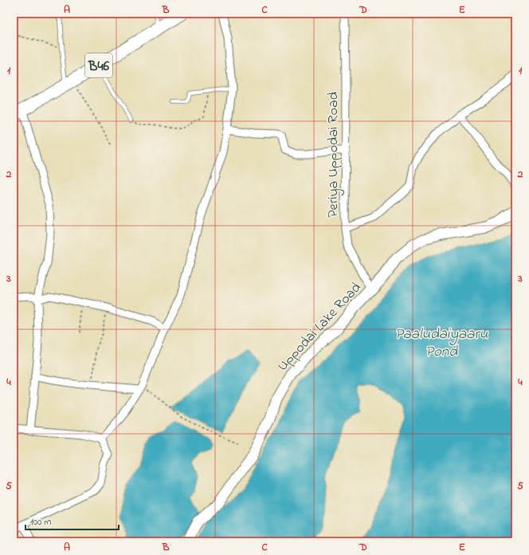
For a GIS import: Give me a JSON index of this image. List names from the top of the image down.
{
  "streets": {
    "main road": ["B46"],
    "street": ["Periya Uppodai Road", "Uppodai Lake Road"]
  },
  "crossings": [
    ["Periya Uppodai Road", "Uppodai Lake Road"]
  ],
  "water": ["Paaludaiyaaru Pond"],
  "scale_bar": "100 m",
  "grid": {
    "columns": [
      "A",
      "B",
      "C",
      "D",
      "E"
    ],
    "rows": [
      "1",
      "2",
      "3",
      "4",
      "5"
    ]
  }
}
